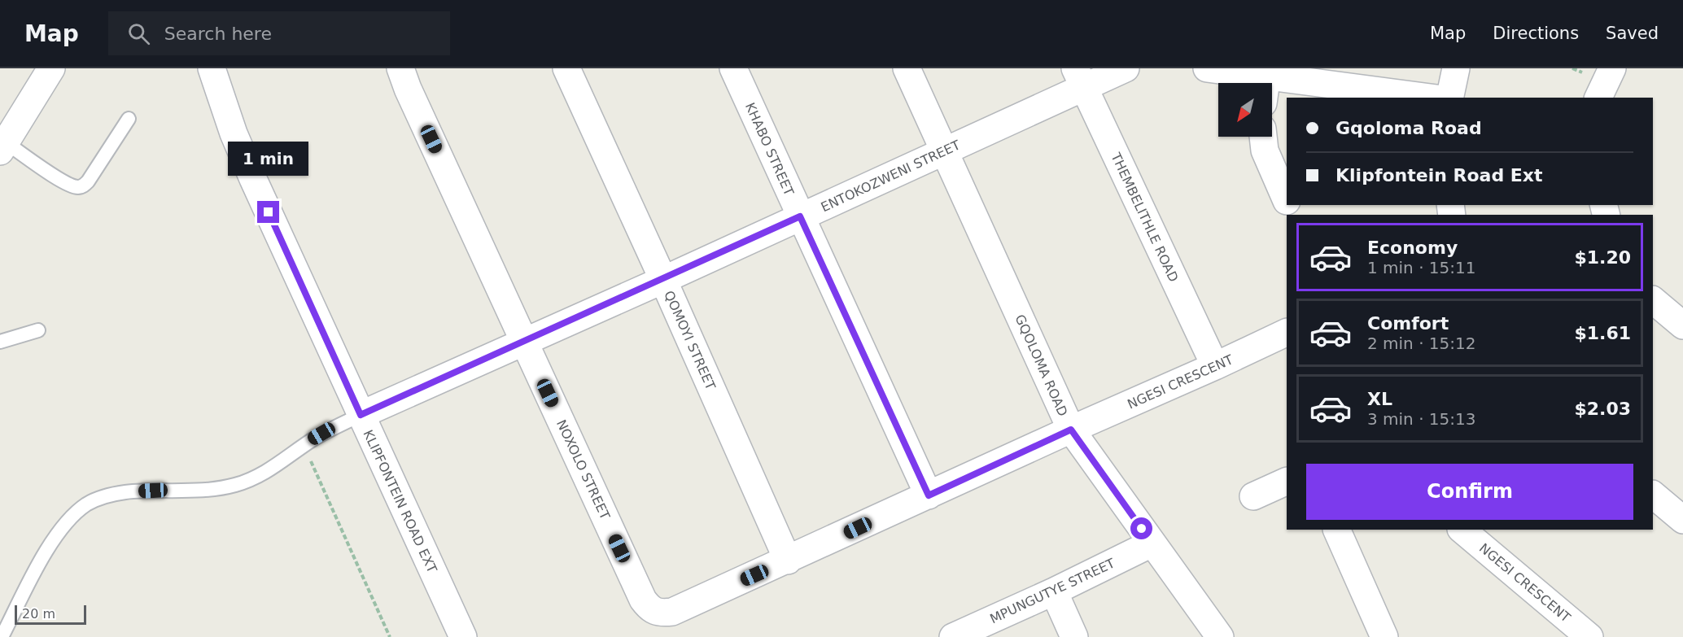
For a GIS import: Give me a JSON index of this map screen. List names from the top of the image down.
{
  "streets": {
    "street": [
      "KHABO STREET",
      "ENTOKOZWENI STREET",
      "THEMBELITHLE ROAD",
      "QOMOYI STREET",
      "GQOLOMA ROAD",
      "NGESI CRESCENT",
      "NOXOLO STREET",
      "KLIPFONTEIN ROAD EXT",
      "MPUNGUTYE STREET"
    ]
  },
  "crossings": [
    ["KHABO STREET", "ENTOKOZWENI STREET"],
    ["KHABO STREET", "NOXOLO STREET"],
    ["ENTOKOZWENI STREET", "THEMBELITHLE ROAD"],
    ["ENTOKOZWENI STREET", "QOMOYI STREET"],
    ["ENTOKOZWENI STREET", "GQOLOMA ROAD"],
    ["ENTOKOZWENI STREET", "NOXOLO STREET"],
    ["ENTOKOZWENI STREET", "KLIPFONTEIN ROAD EXT"],
    ["THEMBELITHLE ROAD", "NGESI CRESCENT"],
    ["QOMOYI STREET", "NOXOLO STREET"],
    ["GQOLOMA ROAD", "NGESI CRESCENT"],
    ["GQOLOMA ROAD", "NOXOLO STREET"],
    ["GQOLOMA ROAD", "MPUNGUTYE STREET"],
    ["NGESI CRESCENT", "NOXOLO STREET"]
  ],
  "scale_bar": "20 m",
  "north": "bottom left",
  "page": {
    "header": "Map",
    "search": "Search here",
    "nav": ["Map", "Directions", "Saved"],
    "banner": ["Gqoloma Road", "Klipfontein Road Ext"],
    "bubble": "1 min",
    "list": [
      {
        "name": "Economy",
        "note": "1 min · 15:11",
        "value": "$1.20"
      },
      {
        "name": "Comfort",
        "note": "2 min · 15:12",
        "value": "$1.61"
      },
      {
        "name": "XL",
        "note": "3 min · 15:13",
        "value": "$2.03"
      }
    ],
    "buttons": "Confirm",
    "scale": "20 m"
  }
}
